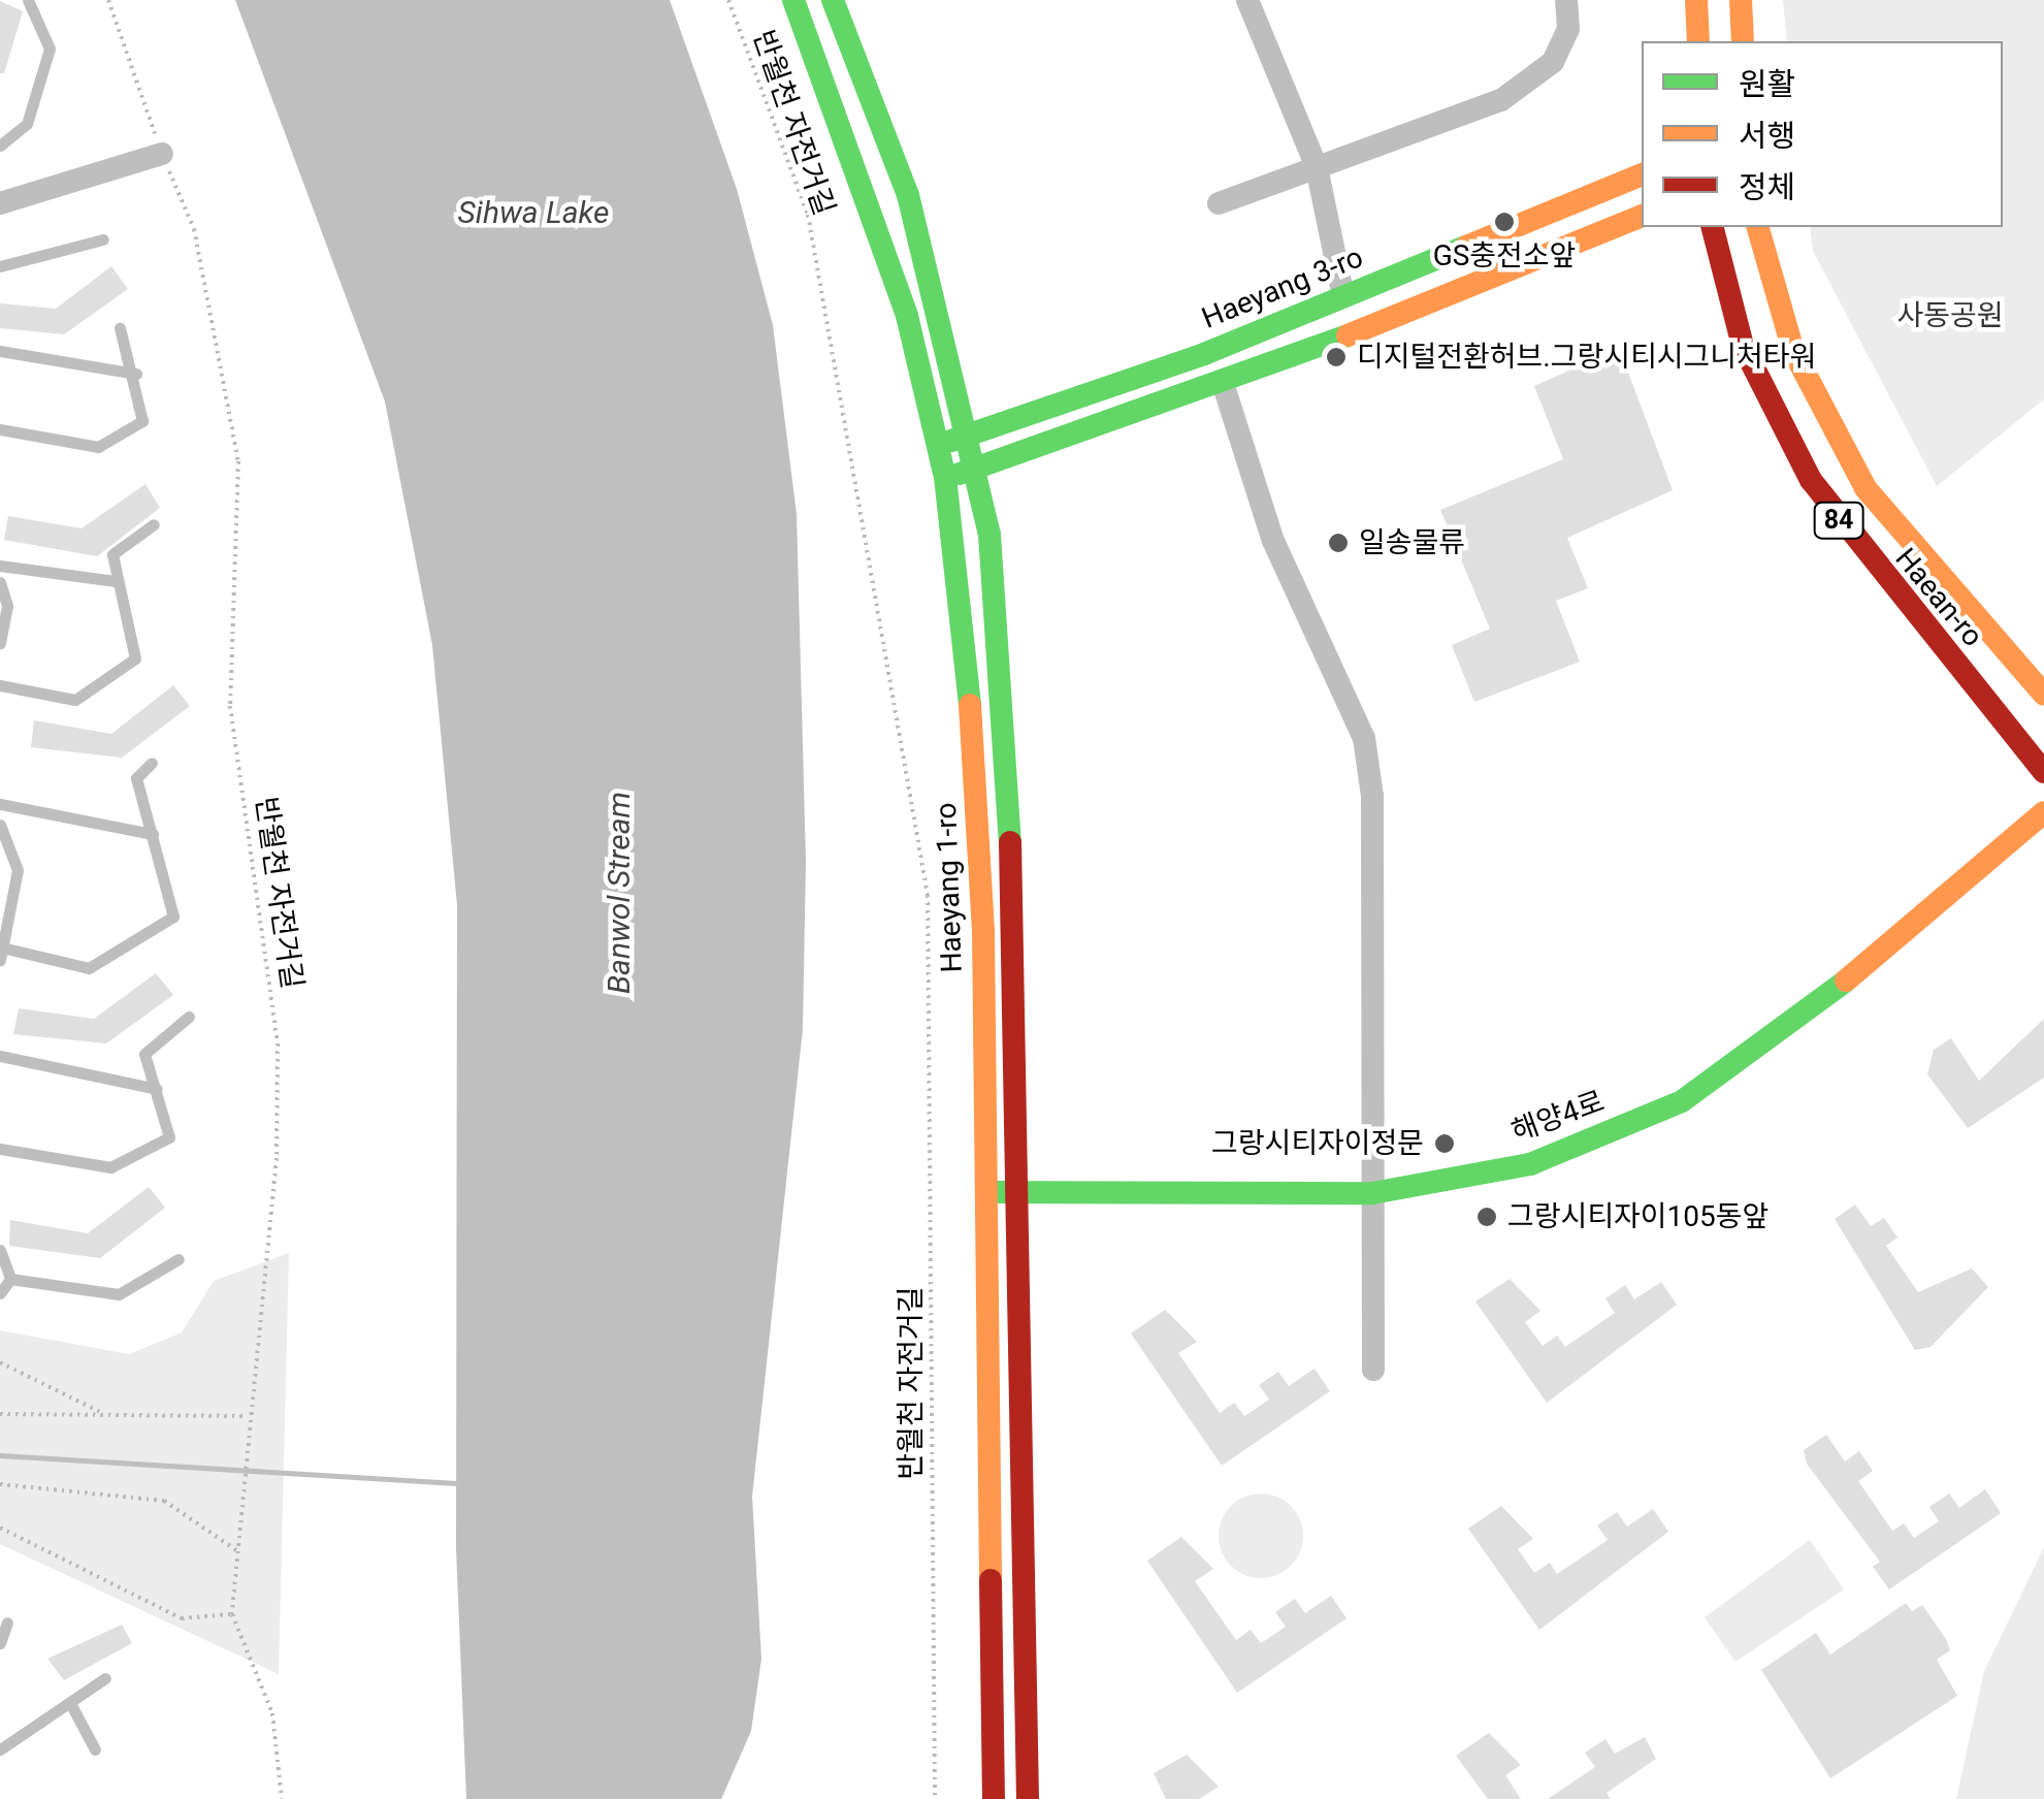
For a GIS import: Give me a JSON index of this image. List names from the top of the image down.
{
  "streets": {
    "street": [
      "Haeyang 3-ro",
      "84",
      "Haean-ro",
      "Haeyang 1-ro",
      "해양4로"
    ],
    "path": ["반월천 자전거길"]
  },
  "crossings": [
    ["Haeyang 3-ro", "Haeyang 1-ro"],
    ["Haeyang 1-ro", "해양4로"]
  ],
  "water": ["Sihwa Lake", "Banwol Stream"],
  "parks": ["사동공원"],
  "places": [
    "GS충전소앞",
    "디지털전환허브.그랑시티시그니처타워",
    "일송물류",
    "그랑시티자이정문",
    "그랑시티자이105동앞"
  ],
  "legend": ["원활", "서행", "정체"]
}
